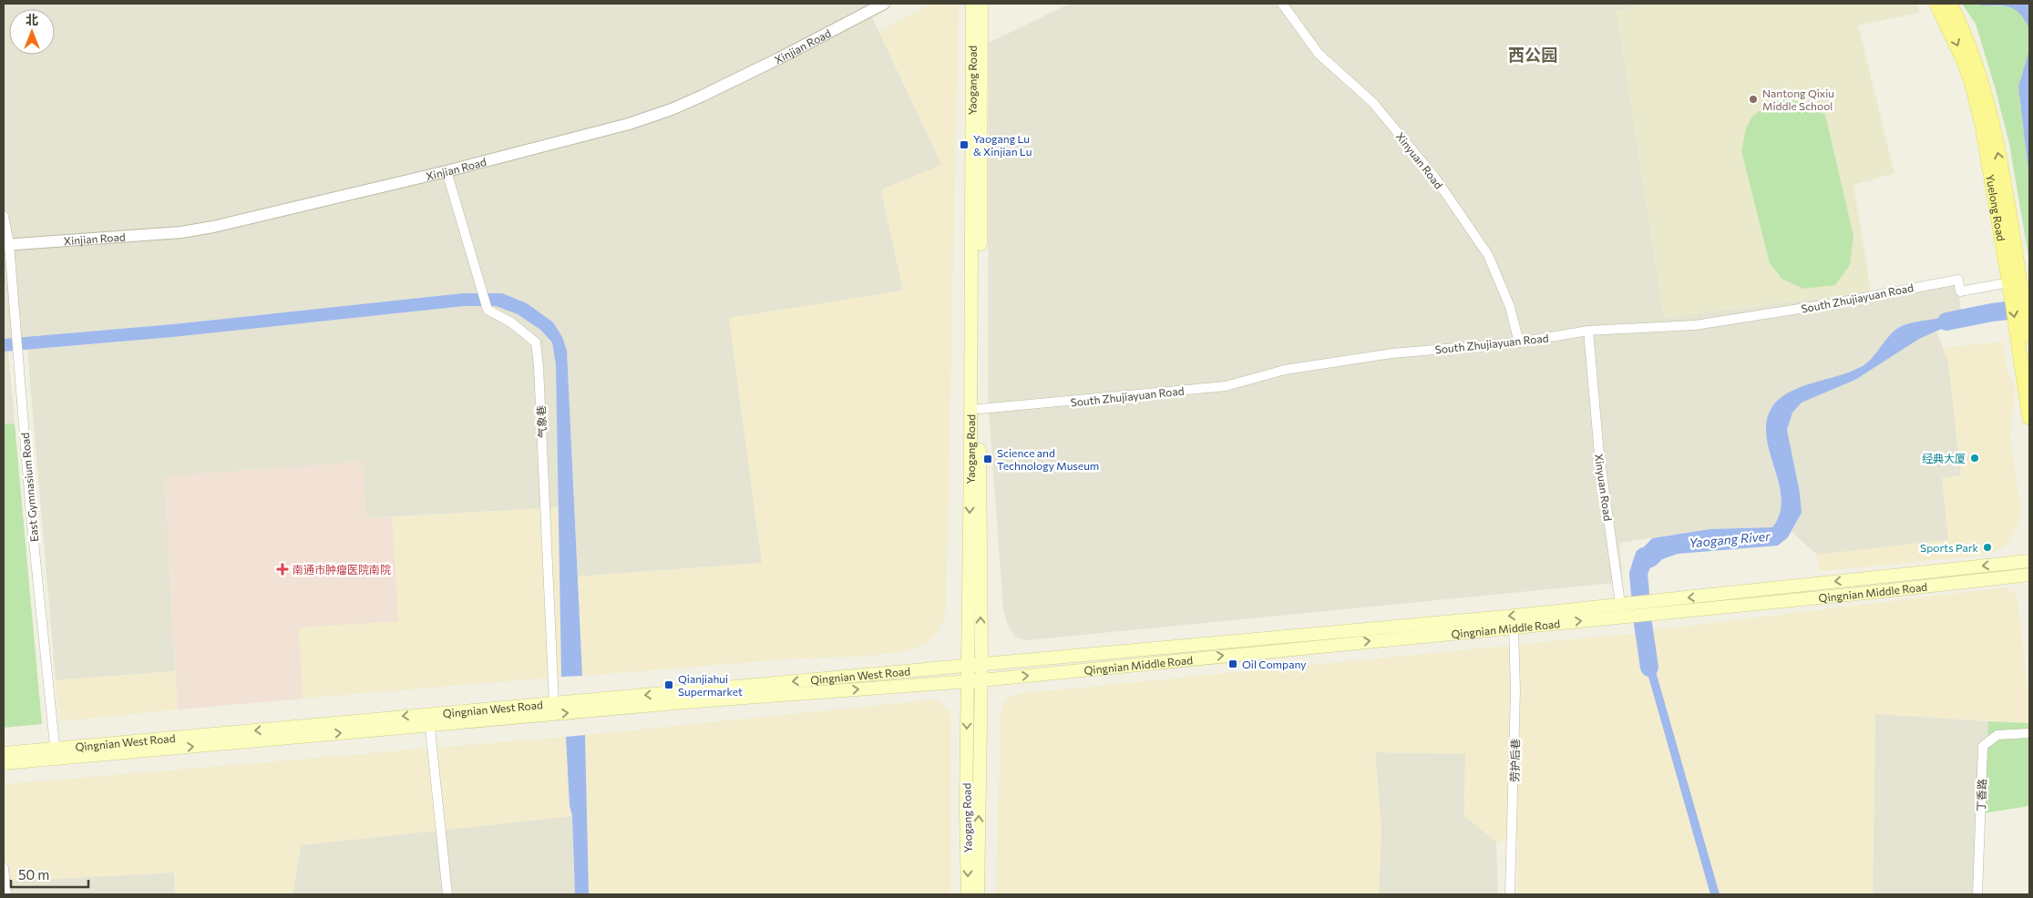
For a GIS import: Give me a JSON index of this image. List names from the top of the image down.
{
  "streets": {
    "main road": [
      "Yaogang Road",
      "Yuelong Road",
      "Qingnian Middle Road",
      "Qingnian West Road"
    ],
    "street": [
      "Xinjian Road",
      "Xinyuan Road",
      "South Zhujiayuan Road",
      "气象巷",
      "East Gymnasium Road",
      "劳护后巷",
      "丁香路"
    ]
  },
  "crossings": [
    ["Xinjian Road", "气象巷"],
    ["Xinjian Road", "East Gymnasium Road"],
    ["Yaogang Road", "South Zhujiayuan Road"],
    ["Yaogang Road", "Qingnian Middle Road"],
    ["Yaogang Road", "Qingnian West Road"],
    ["Xinyuan Road", "South Zhujiayuan Road"],
    ["Xinyuan Road", "Qingnian Middle Road"],
    ["Yuelong Road", "South Zhujiayuan Road"],
    ["气象巷", "Qingnian West Road"],
    ["East Gymnasium Road", "Qingnian West Road"],
    ["Qingnian Middle Road", "Qingnian West Road"],
    ["Qingnian Middle Road", "劳护后巷"]
  ],
  "districts": ["西公园"],
  "water": ["Yaogang River"],
  "places": {
    "other": ["Nantong Qixiu Middle School", "经典大厦", "Sports Park"],
    "transit": [
      "Yaogang Lu & Xinjian Lu",
      "Science and Technology Museum",
      "Oil Company",
      "Qianjiahui Supermarket"
    ],
    "health": ["南通市肿瘤医院南院"]
  },
  "scale_bar": "50 m",
  "north": "top"
}
